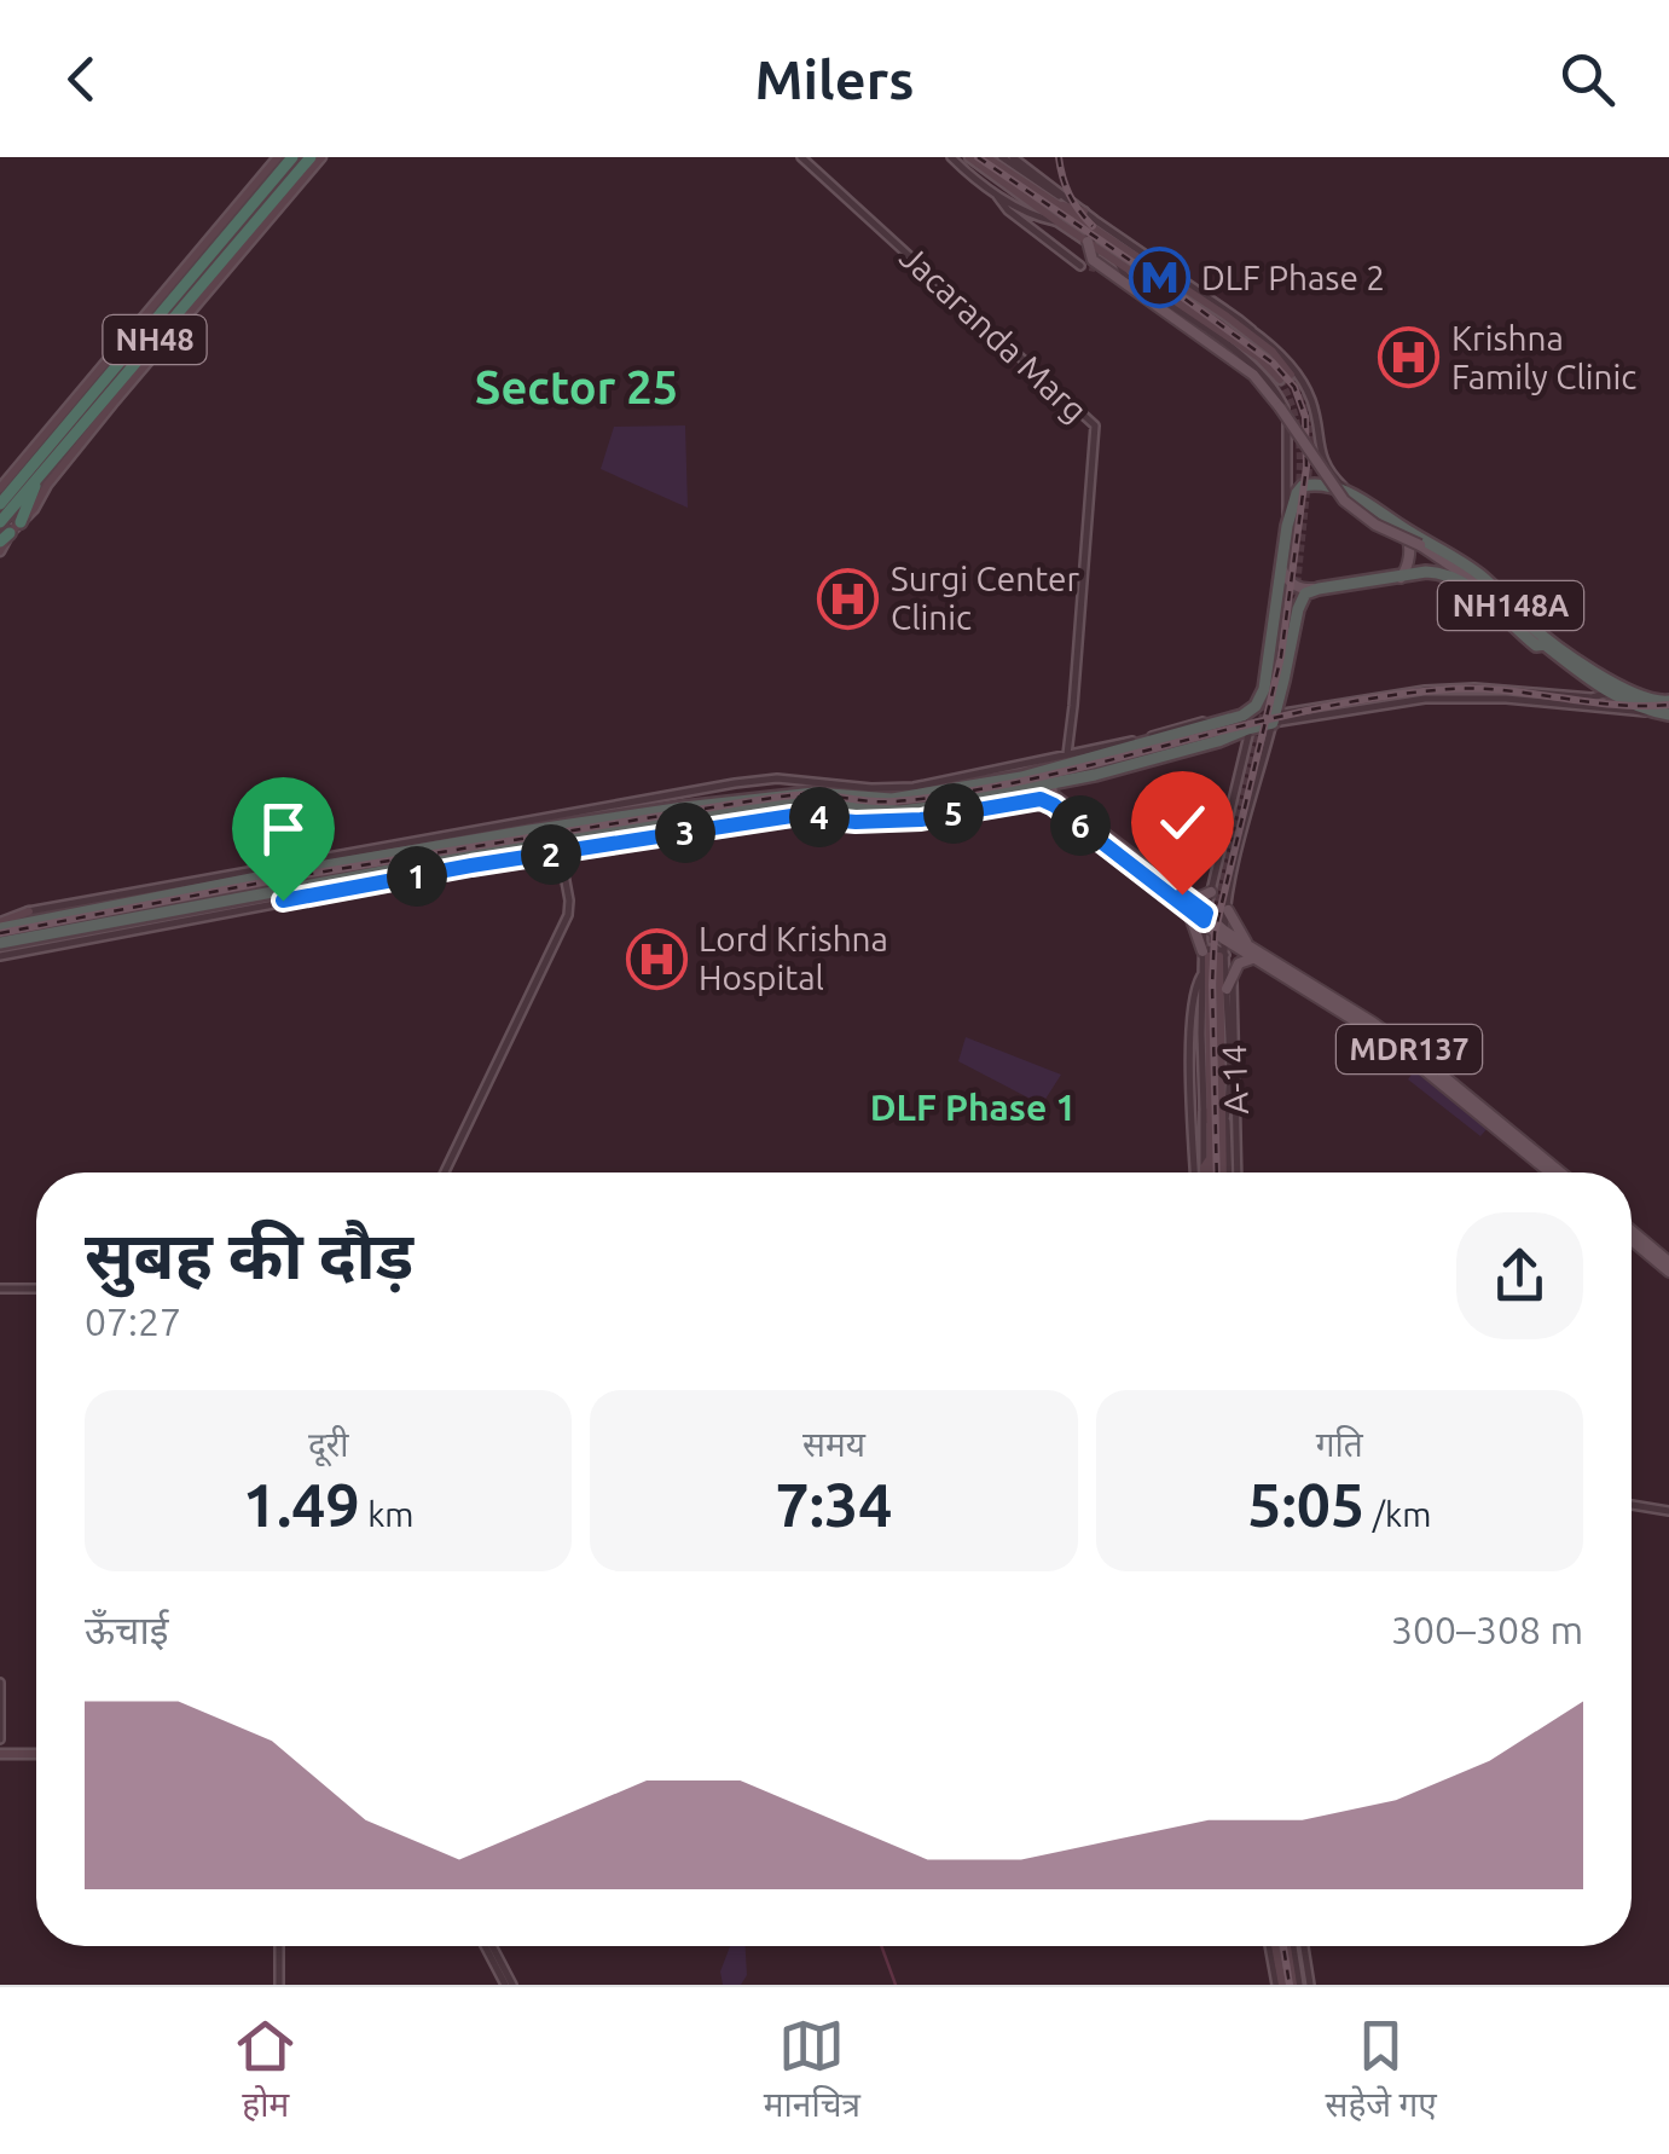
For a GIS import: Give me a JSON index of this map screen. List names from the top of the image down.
{
  "streets": {
    "highway": ["NH48", "NH148A"],
    "main road": ["MDR137"],
    "street": ["Jacaranda Marg", "A-14"]
  },
  "districts": ["Sector 25", "DLF Phase 1"],
  "places": {
    "metro station": ["DLF Phase 2"],
    "hospital": ["Krishna Family Clinic", "Surgi Center Clinic", "Lord Krishna Hospital"]
  },
  "page": {
    "header": "Milers",
    "pins": [
      "5",
      "4",
      "6",
      "3",
      "2",
      "1"
    ],
    "heading": ["सुबह की दौड़", "07:27"],
    "stats": [
      ["दूरी", "1.49 km"],
      ["समय", "7:34"],
      ["गति", "5:05 /km"]
    ],
    "chart": ["ऊँचाई", "300–308 m"],
    "tabs": ["होम", "मानचित्र", "सहेजे गए"]
  }
}
